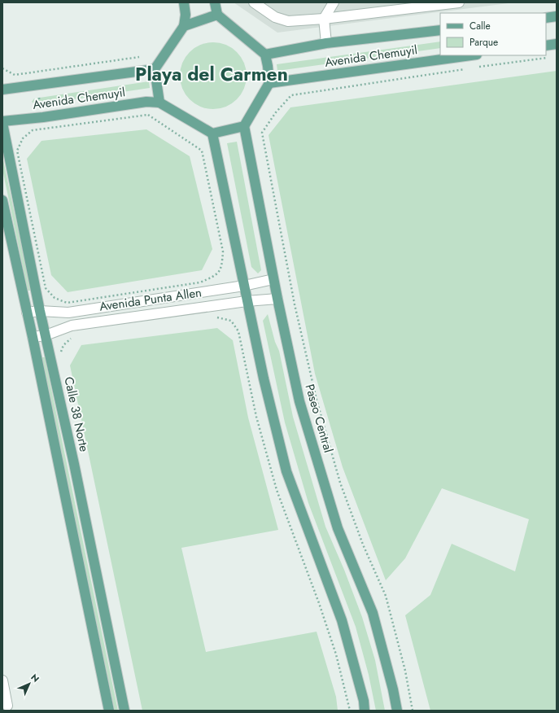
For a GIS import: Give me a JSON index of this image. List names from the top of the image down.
{
  "streets": {
    "main road": ["Avenida Chemuyil", "Calle 38 Norte", "Paseo Central"],
    "street": ["Avenida Punta Allen"]
  },
  "crossings": [
    ["Avenida Chemuyil", "Calle 38 Norte"],
    ["Avenida Chemuyil", "Paseo Central"],
    ["Avenida Punta Allen", "Calle 38 Norte"],
    ["Avenida Punta Allen", "Paseo Central"]
  ],
  "districts": ["Playa del Carmen"],
  "legend": ["Calle", "Parque"],
  "north": "top right"
}
